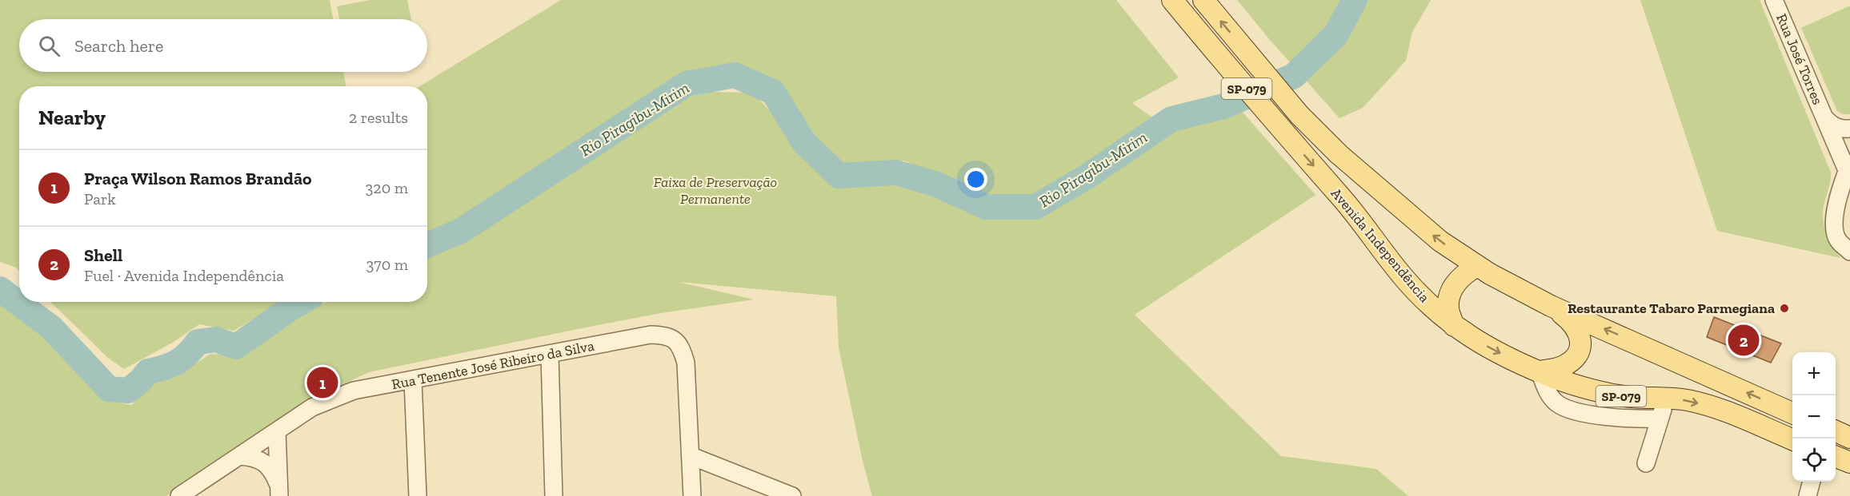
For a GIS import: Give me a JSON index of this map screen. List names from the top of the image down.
{
  "streets": {
    "main road": ["SP-079", "Avenida Independência"],
    "street": ["Rua José Torres", "Rua Tenente José Ribeiro da Silva"]
  },
  "water": ["Rio Piragibu-Mirim"],
  "parks": ["Faixa de Preservação Permanente"],
  "places": ["Restaurante Tabaro Parmegiana"],
  "page": {
    "search": "Search here",
    "heading": ["Nearby", "2 results"],
    "list": [
      {
        "mark": "1",
        "name": "Praça Wilson Ramos Brandão",
        "note": "Park",
        "value": "320 m"
      },
      {
        "mark": "2",
        "name": "Shell",
        "note": "Fuel · Avenida Independência",
        "value": "370 m"
      }
    ],
    "pins": ["2", "1"],
    "map_buttons": ["+", "−"]
  }
}
